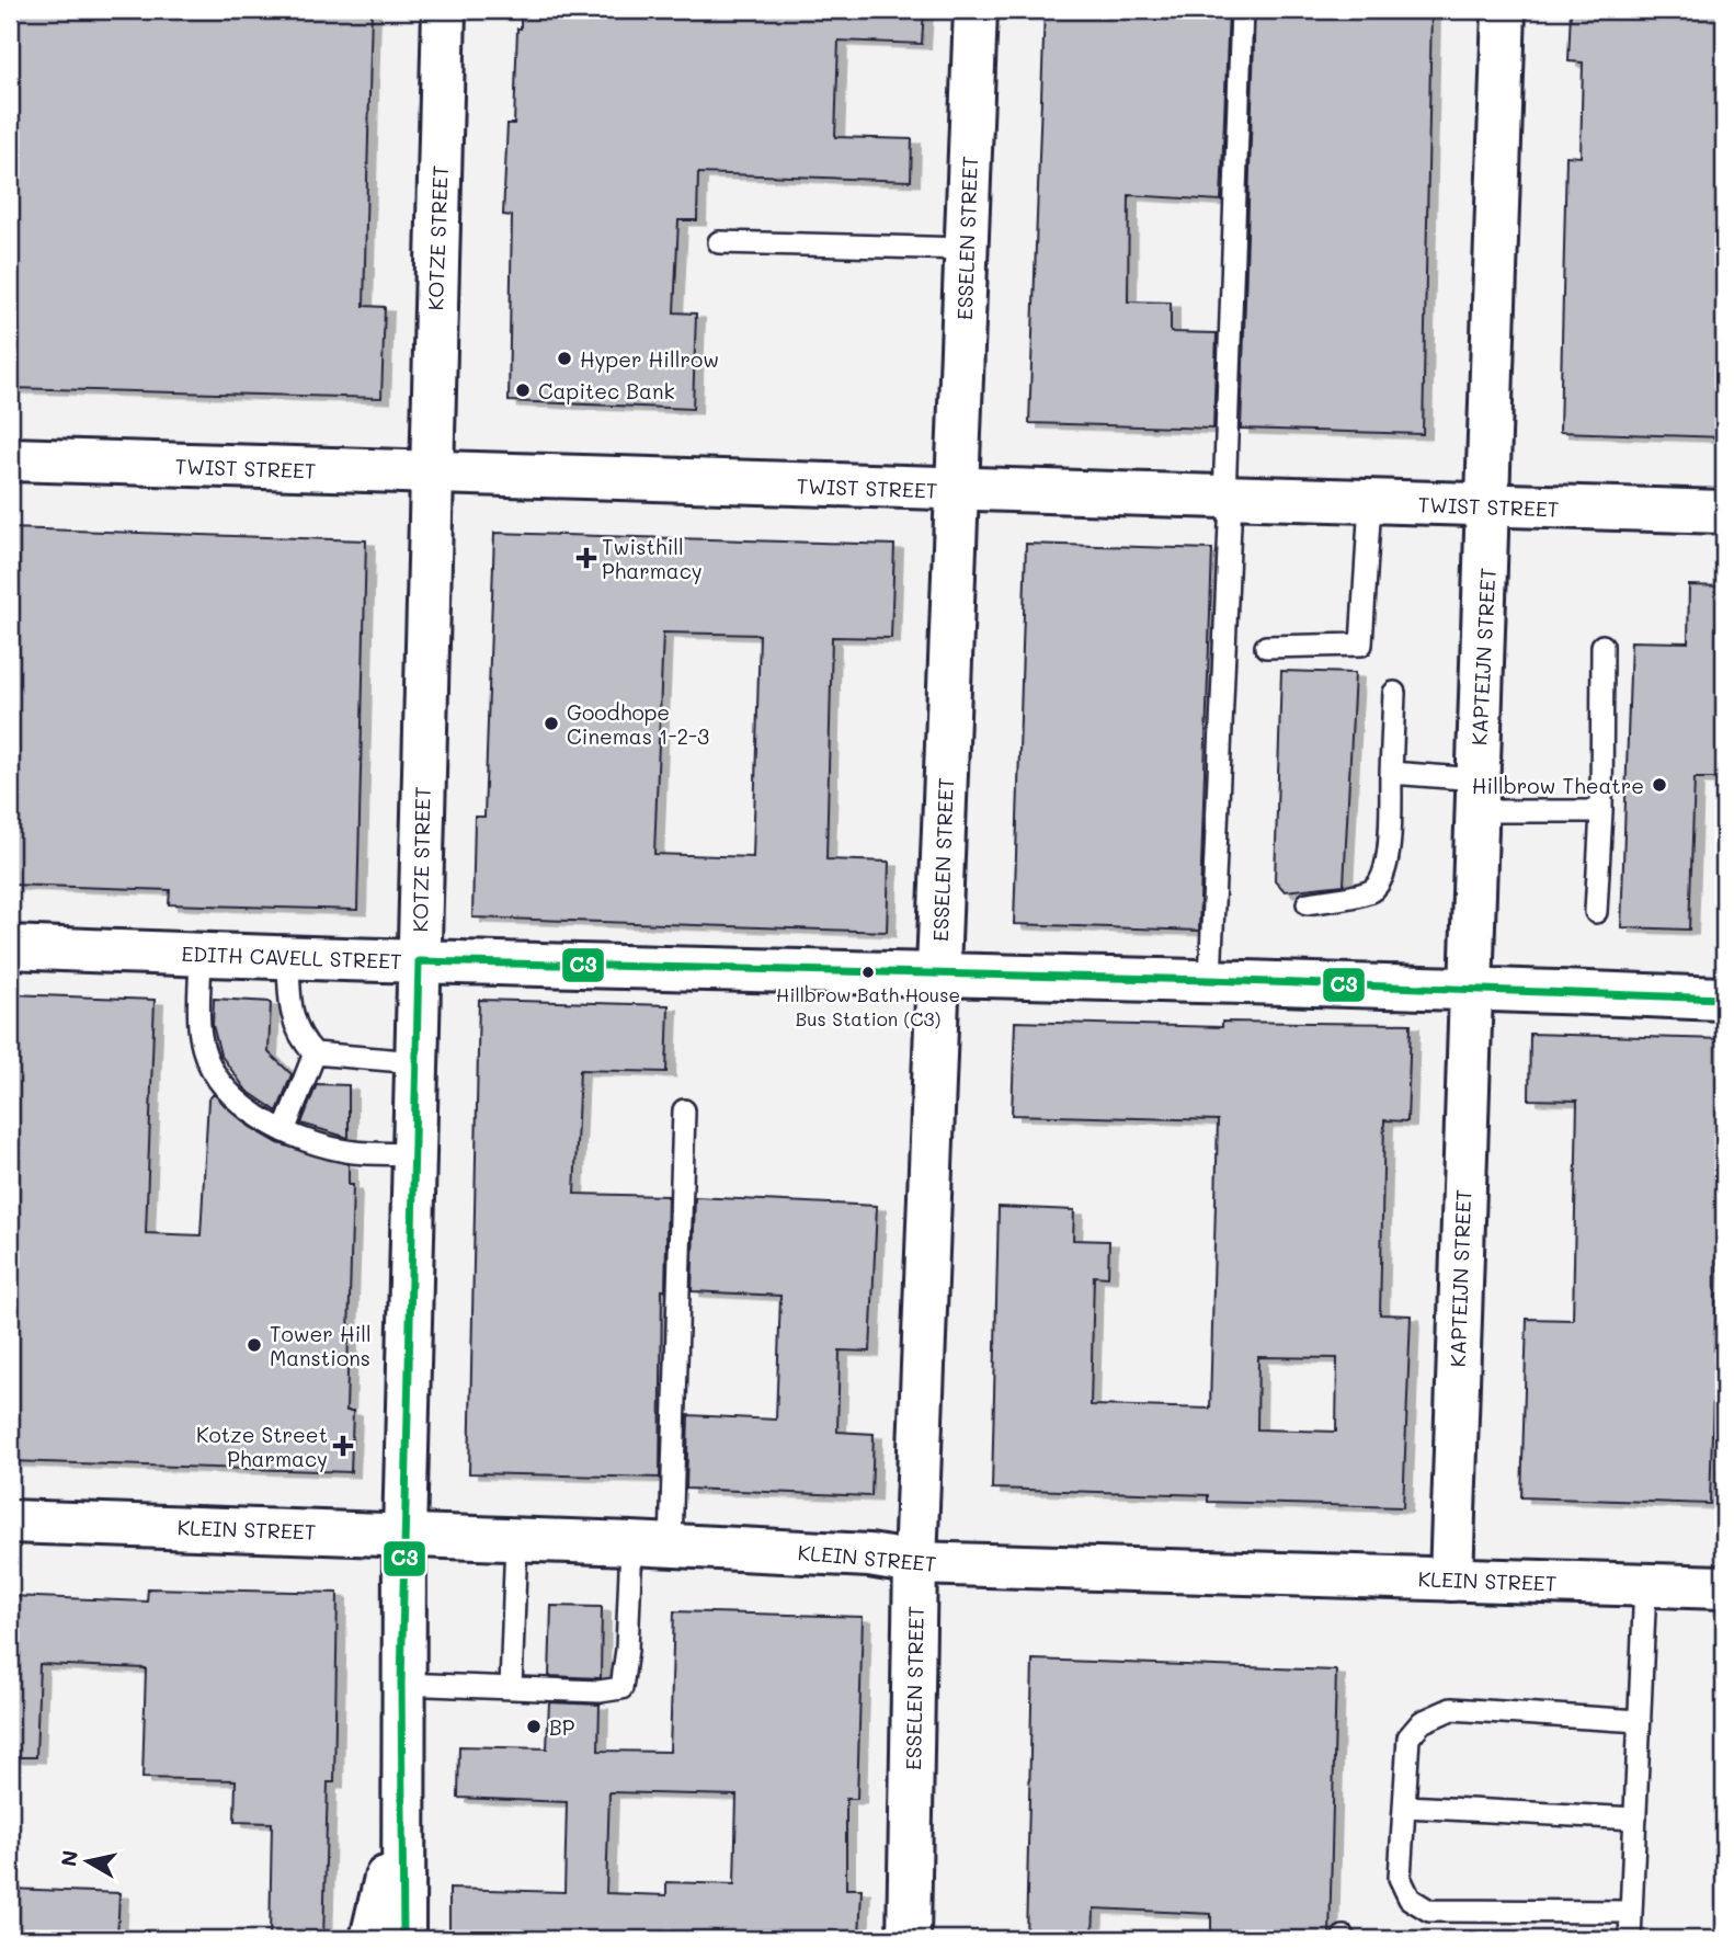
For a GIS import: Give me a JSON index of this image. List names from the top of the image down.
{
  "streets": {
    "street": [
      "KOTZE STREET",
      "ESSELEN STREET",
      "TWIST STREET",
      "KAPTEIJN STREET",
      "EDITH CAVELL STREET",
      "KLEIN STREET"
    ]
  },
  "crossings": [
    ["KOTZE STREET", "TWIST STREET"],
    ["KOTZE STREET", "EDITH CAVELL STREET"],
    ["KOTZE STREET", "KLEIN STREET"],
    ["ESSELEN STREET", "TWIST STREET"],
    ["ESSELEN STREET", "EDITH CAVELL STREET"],
    ["ESSELEN STREET", "KLEIN STREET"],
    ["TWIST STREET", "KAPTEIJN STREET"],
    ["KAPTEIJN STREET", "EDITH CAVELL STREET"],
    ["KAPTEIJN STREET", "KLEIN STREET"]
  ],
  "places": {
    "other": [
      "Hyper Hillrow",
      "Capitec Bank",
      "Goodhope Cinemas 1-2-3",
      "Hillbrow Theatre",
      "Hillbrow Bath House Bus Station (C3)",
      "Tower Hill Manstions",
      "BP"
    ],
    "health": ["Twisthill Pharmacy", "Kotze Street Pharmacy"]
  },
  "lines": ["transit line C3"],
  "north": "left"
}
